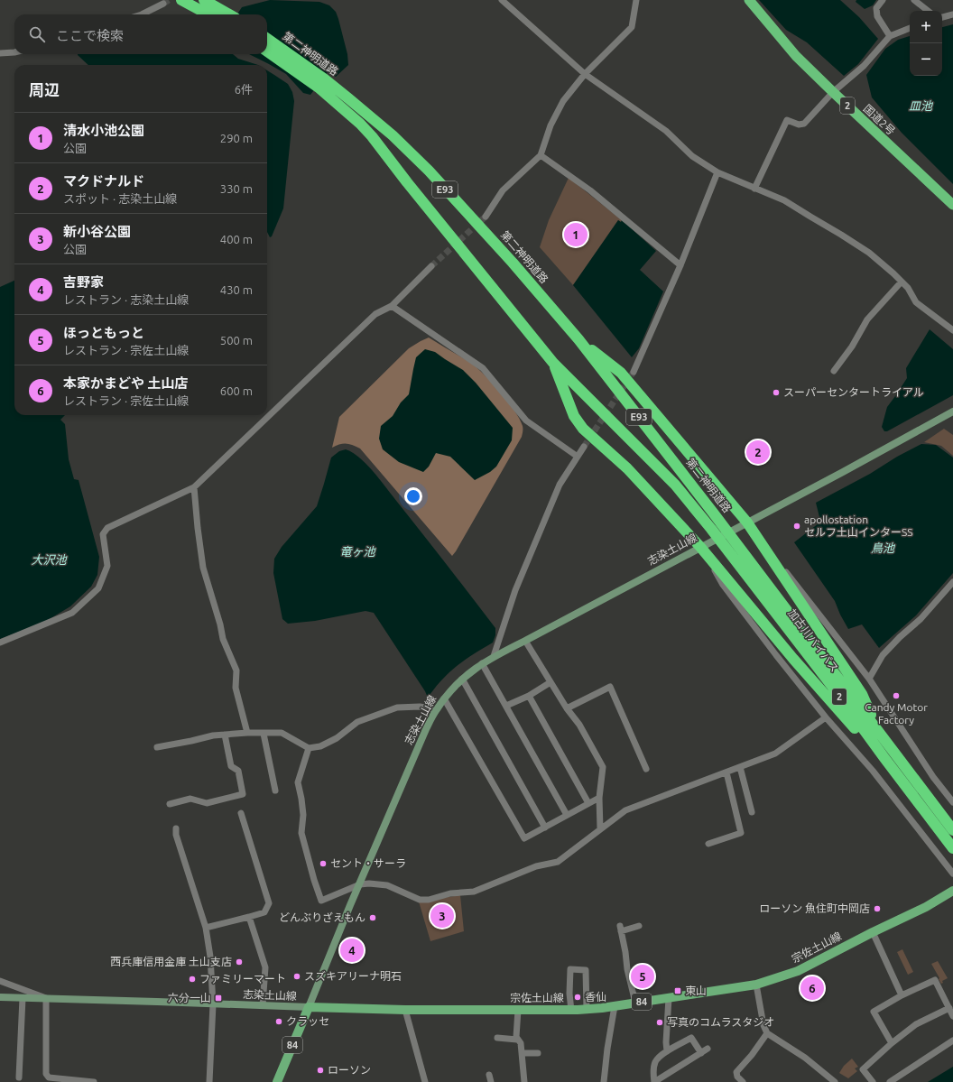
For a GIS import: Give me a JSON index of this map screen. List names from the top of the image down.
{
  "streets": {
    "highway": [
      "第二神明道路",
      "2",
      "国道2号",
      "E93",
      "加古川バイパス"
    ],
    "main road": ["志染土山線", "宗佐土山線", "84"]
  },
  "crossings": [
    ["第二神明道路", "加古川バイパス"],
    ["志染土山線", "宗佐土山線"],
    ["志染土山線", "84"],
    ["宗佐土山線", "84"]
  ],
  "water": [
    "皿池",
    "鳥池",
    "竜ヶ池",
    "大沢池"
  ],
  "places": {
    "other": [
      "スーパーセンタートライアル",
      "apollostation セルフ土山インターSS",
      "Candy Motor Factory",
      "セント・サーラ",
      "ローソン 魚住町中岡店",
      "どんぶりざえもん",
      "西兵庫信用金庫 土山支店",
      "スズキアリーナ明石",
      "ファミリーマート",
      "香仙",
      "クラッセ",
      "写真のコムラスタジオ",
      "ローソン"
    ],
    "transit": ["東山", "六分一山"]
  },
  "page": {
    "map_buttons": ["+", "−"],
    "search": "ここで検索",
    "heading": ["周辺", "6件"],
    "list": [
      {
        "mark": "1",
        "name": "清水小池公園",
        "note": "公園",
        "value": "290 m"
      },
      {
        "mark": "2",
        "name": "マクドナルド",
        "note": "スポット · 志染土山線",
        "value": "330 m"
      },
      {
        "mark": "3",
        "name": "新小谷公園",
        "note": "公園",
        "value": "400 m"
      },
      {
        "mark": "4",
        "name": "吉野家",
        "note": "レストラン · 志染土山線",
        "value": "430 m"
      },
      {
        "mark": "5",
        "name": "ほっともっと",
        "note": "レストラン · 宗佐土山線",
        "value": "500 m"
      },
      {
        "mark": "6",
        "name": "本家かまどや 土山店",
        "note": "レストラン · 宗佐土山線",
        "value": "600 m"
      }
    ],
    "pins": [
      "1",
      "2",
      "3",
      "4",
      "5",
      "6"
    ]
  }
}
